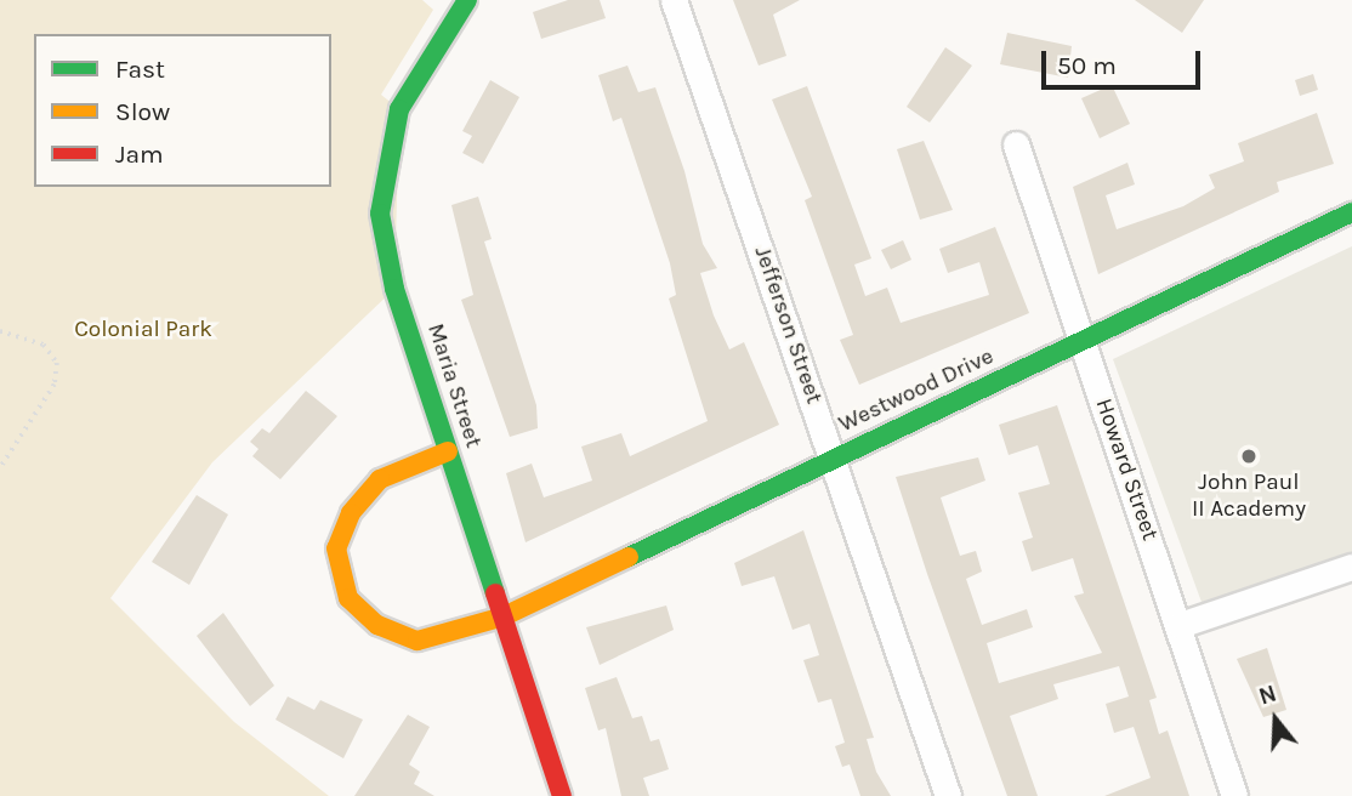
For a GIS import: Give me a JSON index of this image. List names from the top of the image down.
{
  "streets": {
    "street": [
      "Jefferson Street",
      "Maria Street",
      "Westwood Drive",
      "Howard Street"
    ]
  },
  "crossings": [
    ["Jefferson Street", "Westwood Drive"],
    ["Maria Street", "Westwood Drive"],
    ["Westwood Drive", "Howard Street"]
  ],
  "parks": ["Colonial Park"],
  "places": ["John Paul II Academy"],
  "legend": ["Fast", "Slow", "Jam"],
  "scale_bar": "50 m",
  "north": "top"
}
